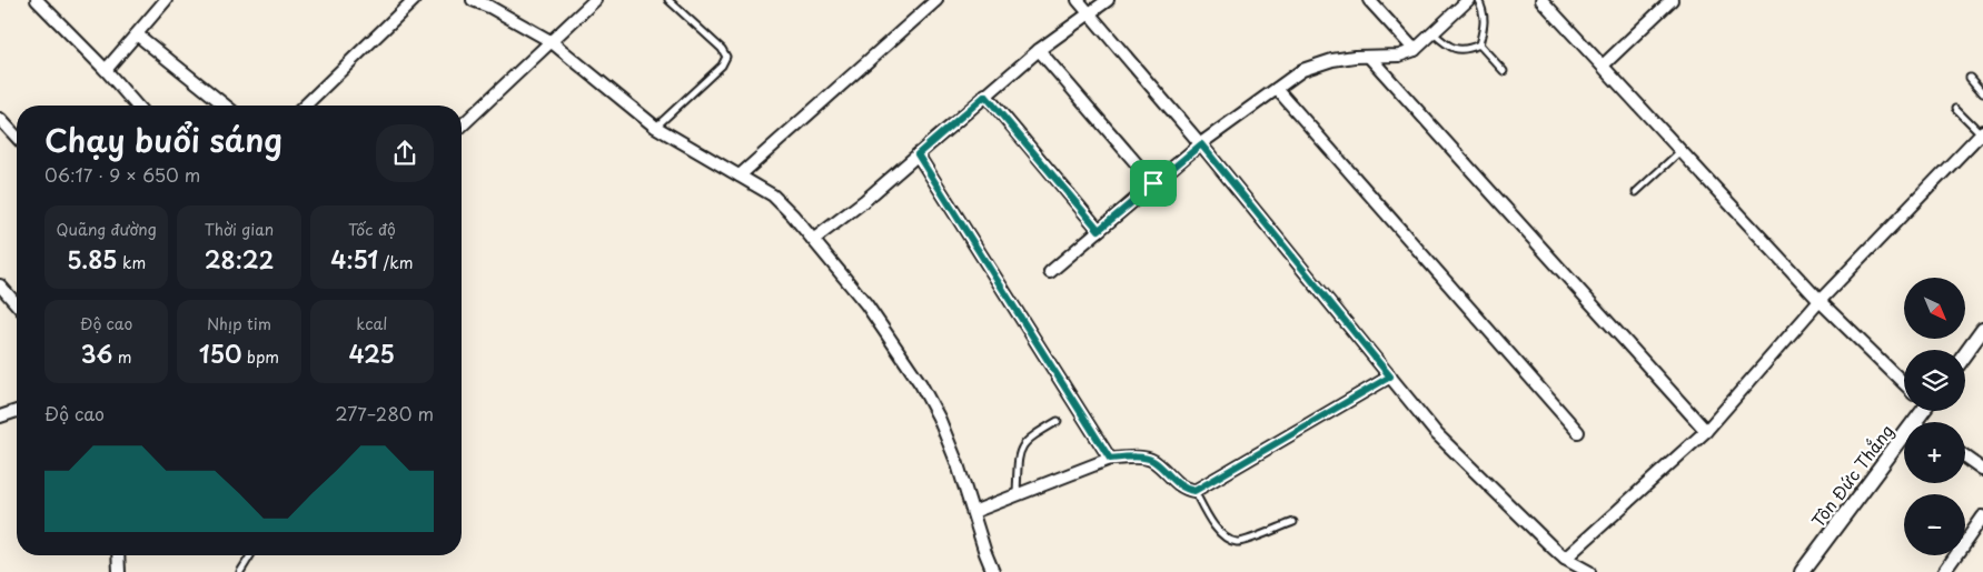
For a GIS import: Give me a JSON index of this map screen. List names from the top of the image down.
{
  "streets": {
    "street": ["Tôn Đức Thắng"]
  },
  "north": "bottom right",
  "page": {
    "heading": ["Chạy buổi sáng", "06:17 · 9 × 650 m"],
    "stats": [
      ["Quãng đường", "5.85 km"],
      ["Thời gian", "28:22"],
      ["Tốc độ", "4:51 /km"],
      ["Độ cao", "36 m"],
      ["Nhịp tim", "150 bpm"],
      ["kcal", "425"]
    ],
    "map_buttons": ["+", "−"],
    "chart": ["Độ cao", "277–280 m"]
  }
}
